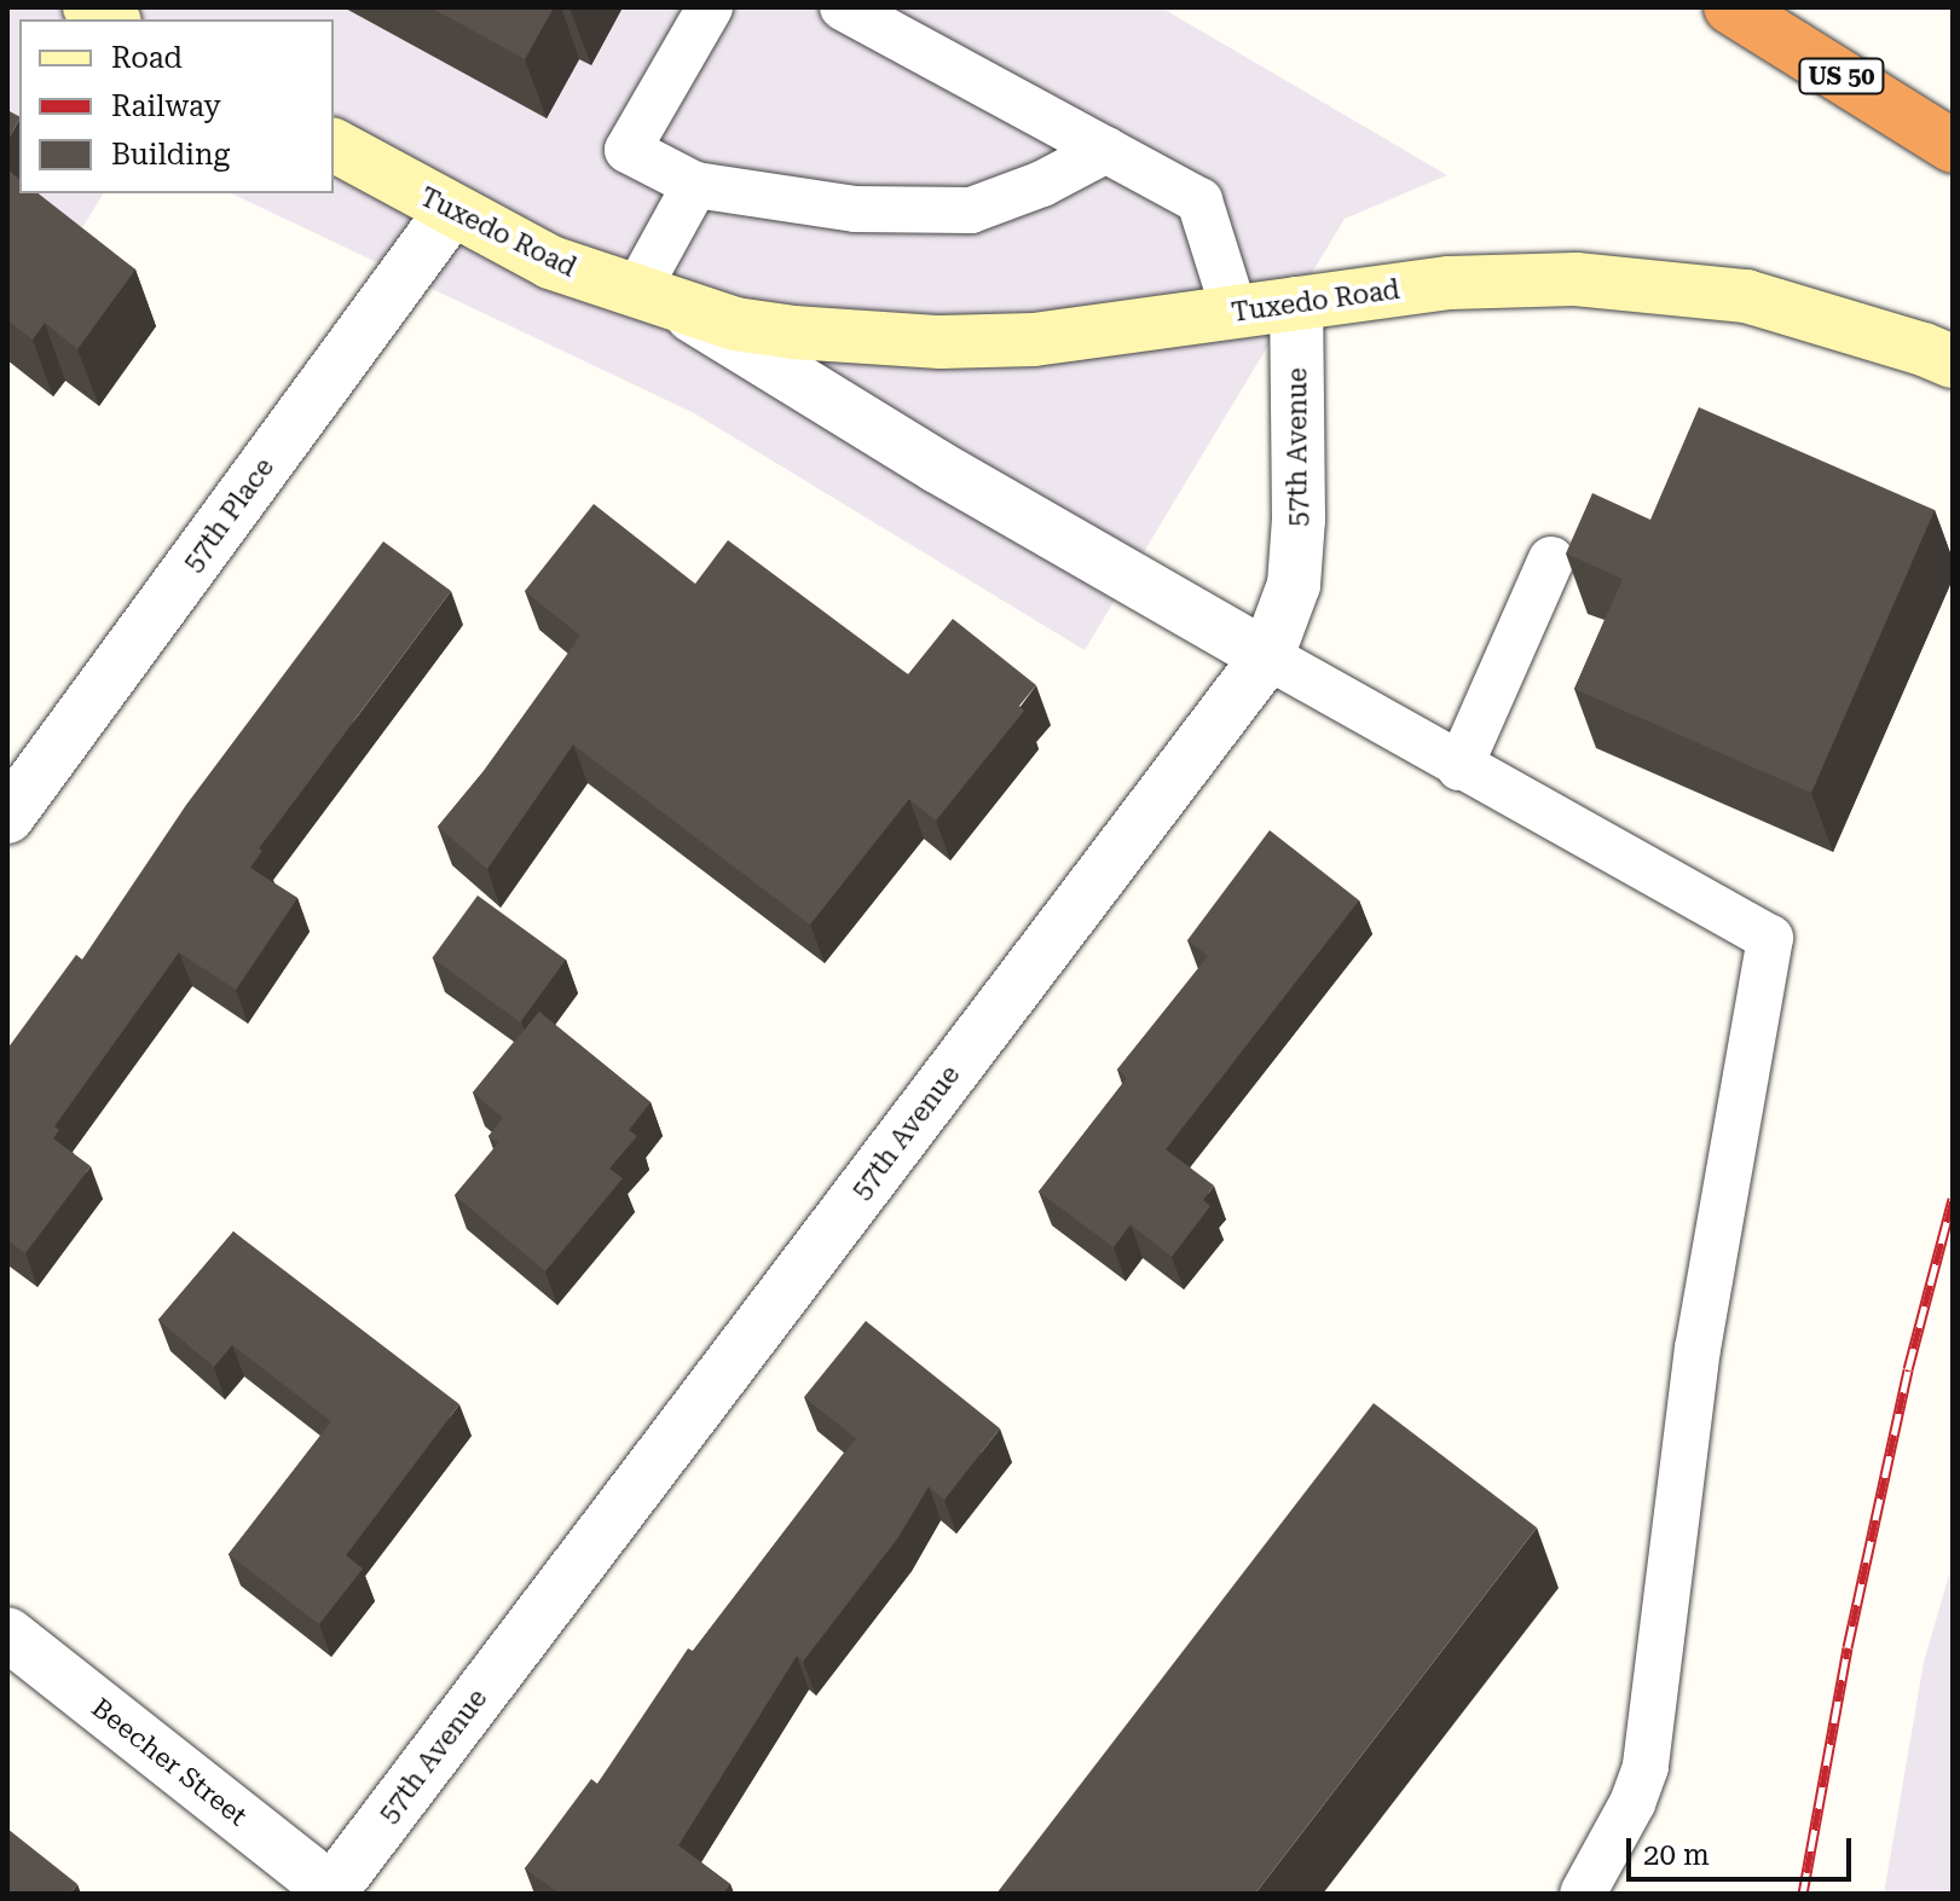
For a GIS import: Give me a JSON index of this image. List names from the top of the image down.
{
  "streets": {
    "highway": ["US 50"],
    "main road": ["Tuxedo Road"],
    "street": ["57th Avenue", "57th Place", "Beecher Street"]
  },
  "crossings": [
    ["Tuxedo Road", "57th Avenue"],
    ["Tuxedo Road", "57th Place"],
    ["57th Avenue", "Beecher Street"]
  ],
  "legend": ["Road", "Railway", "Building"],
  "scale_bar": "20 m"
}
